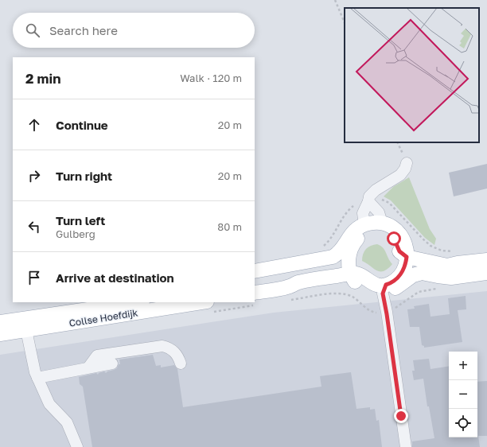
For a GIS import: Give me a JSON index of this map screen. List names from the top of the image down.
{
  "streets": {
    "main road": ["Collse Hoefdijk"]
  },
  "page": {
    "search": "Search here",
    "heading": ["2 min", "Walk · 120 m"],
    "list": [
      ["Continue", "20 m"],
      ["Turn right", "20 m"],
      ["Turn left", "Gulberg", "80 m"],
      "Arrive at destination"
    ],
    "map_buttons": ["+", "−"]
  }
}
